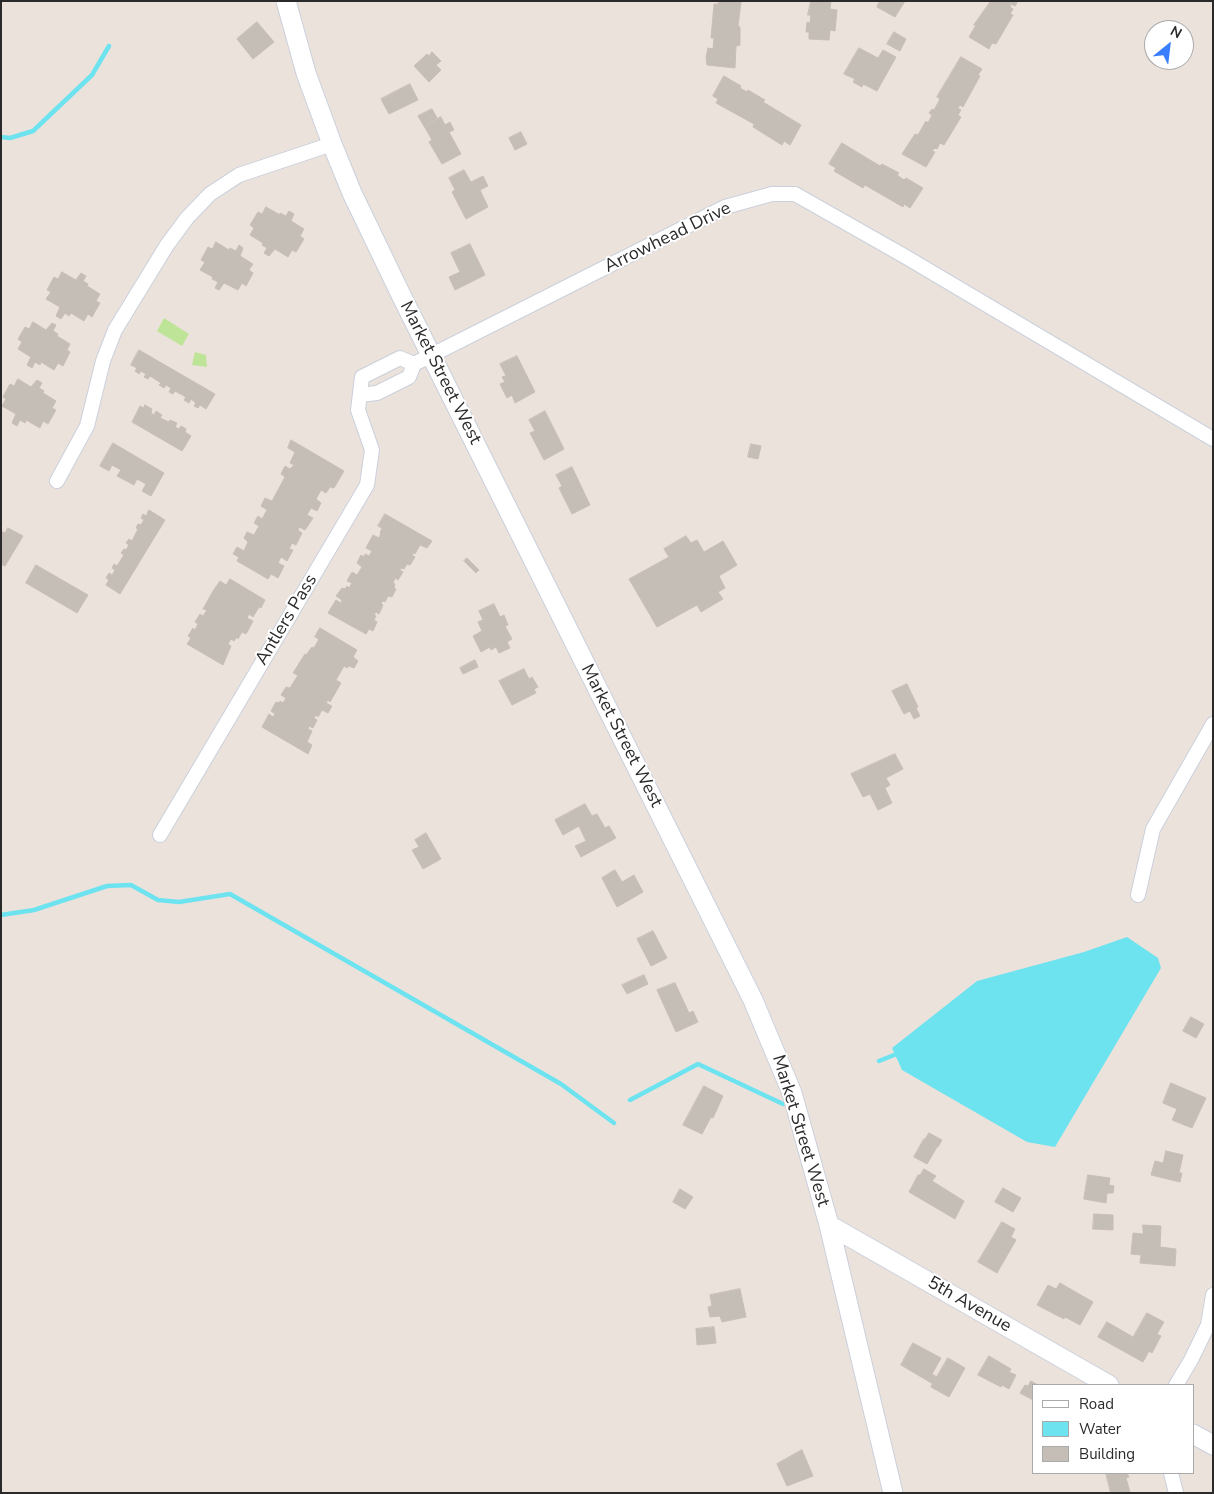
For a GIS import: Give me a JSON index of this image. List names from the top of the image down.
{
  "streets": {
    "main road": ["Market Street West", "5th Avenue"],
    "street": ["Arrowhead Drive", "Antlers Pass"]
  },
  "crossings": [
    ["Arrowhead Drive", "Market Street West"],
    ["Arrowhead Drive", "Antlers Pass"],
    ["Market Street West", "Antlers Pass"],
    ["Market Street West", "5th Avenue"]
  ],
  "legend": ["Road", "Water", "Building"],
  "north": "top right"
}
